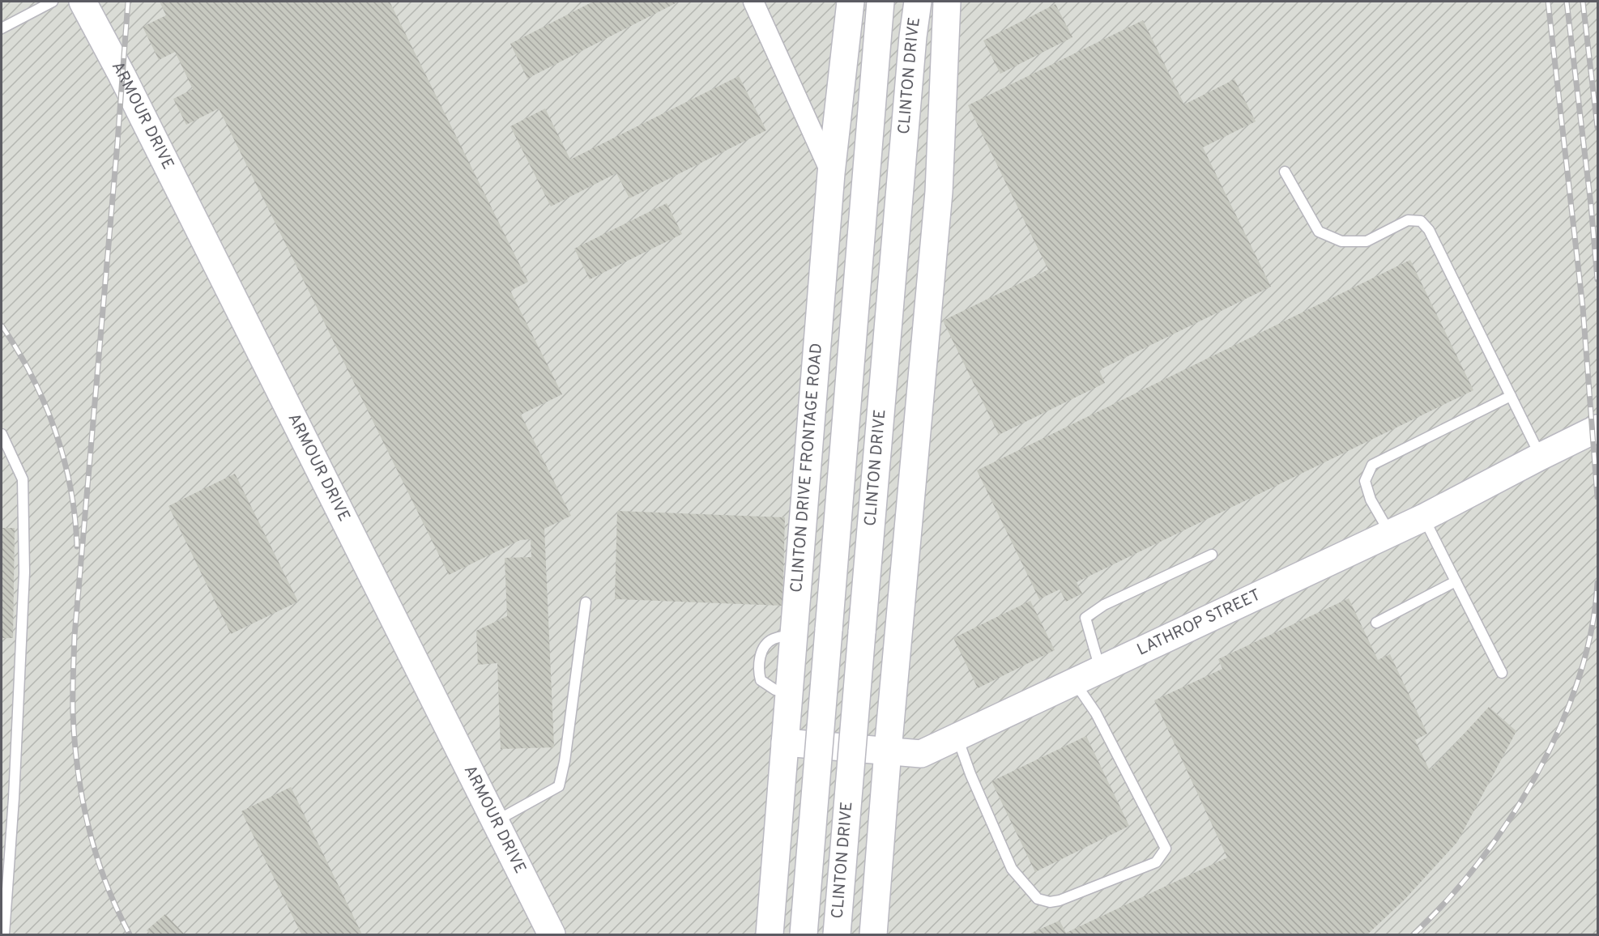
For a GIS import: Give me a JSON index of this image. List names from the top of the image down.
{
  "streets": {
    "street": [
      "CLINTON DRIVE",
      "ARMOUR DRIVE",
      "CLINTON DRIVE FRONTAGE ROAD",
      "LATHROP STREET"
    ]
  },
  "crossings": [
    ["CLINTON DRIVE FRONTAGE ROAD", "LATHROP STREET"]
  ]
}
